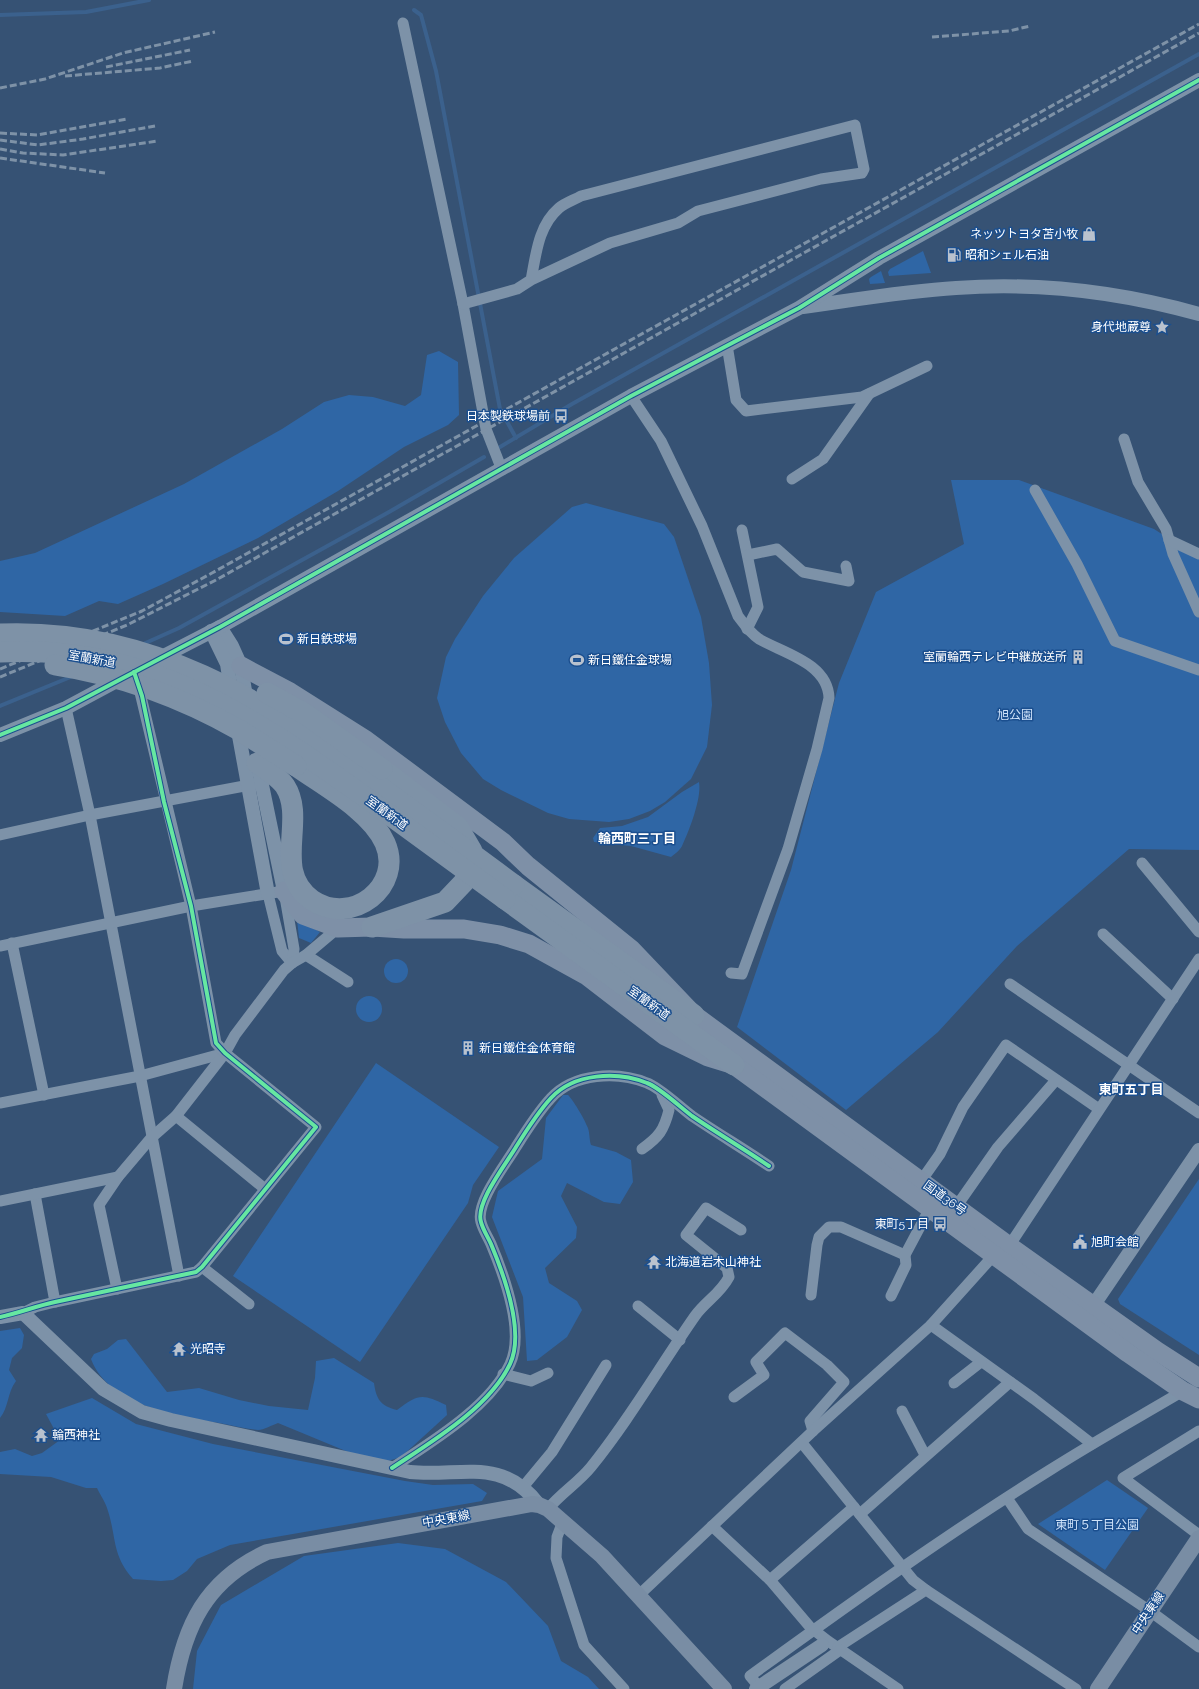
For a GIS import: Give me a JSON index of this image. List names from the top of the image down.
{
  "streets": {
    "highway": ["室蘭新道", "国道36号"],
    "main road": ["中央東線"]
  },
  "crossings": [
    ["室蘭新道", "国道36号"]
  ],
  "districts": ["輪西町三丁目", "東町五丁目"],
  "parks": ["旭公園", "東町５丁目公園"],
  "places": {
    "shop": ["ネッツトヨタ苫小牧"],
    "fuel station": ["昭和シェル石油"],
    "place": ["身代地蔵尊"],
    "bus stop": ["日本製鉄球場前", "東町5丁目"],
    "sports": ["新日鉄球場", "新日鐵住金球場"],
    "building": ["室蘭輪西テレビ中継放送所", "新日鐵住金体育館"],
    "public building": ["旭町会館"],
    "temple": ["北海道岩木山神社", "光昭寺", "輪西神社"]
  }
}
